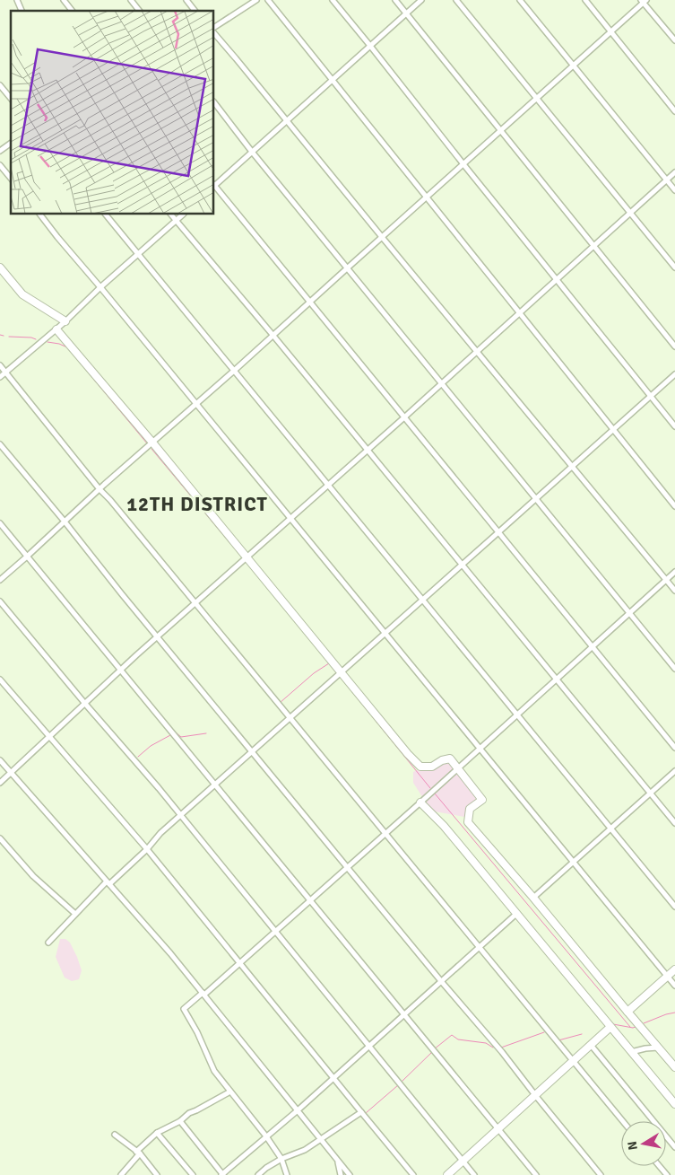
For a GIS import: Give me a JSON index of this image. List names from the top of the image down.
{
  "districts": ["12TH DISTRICT"],
  "north": "left"
}
